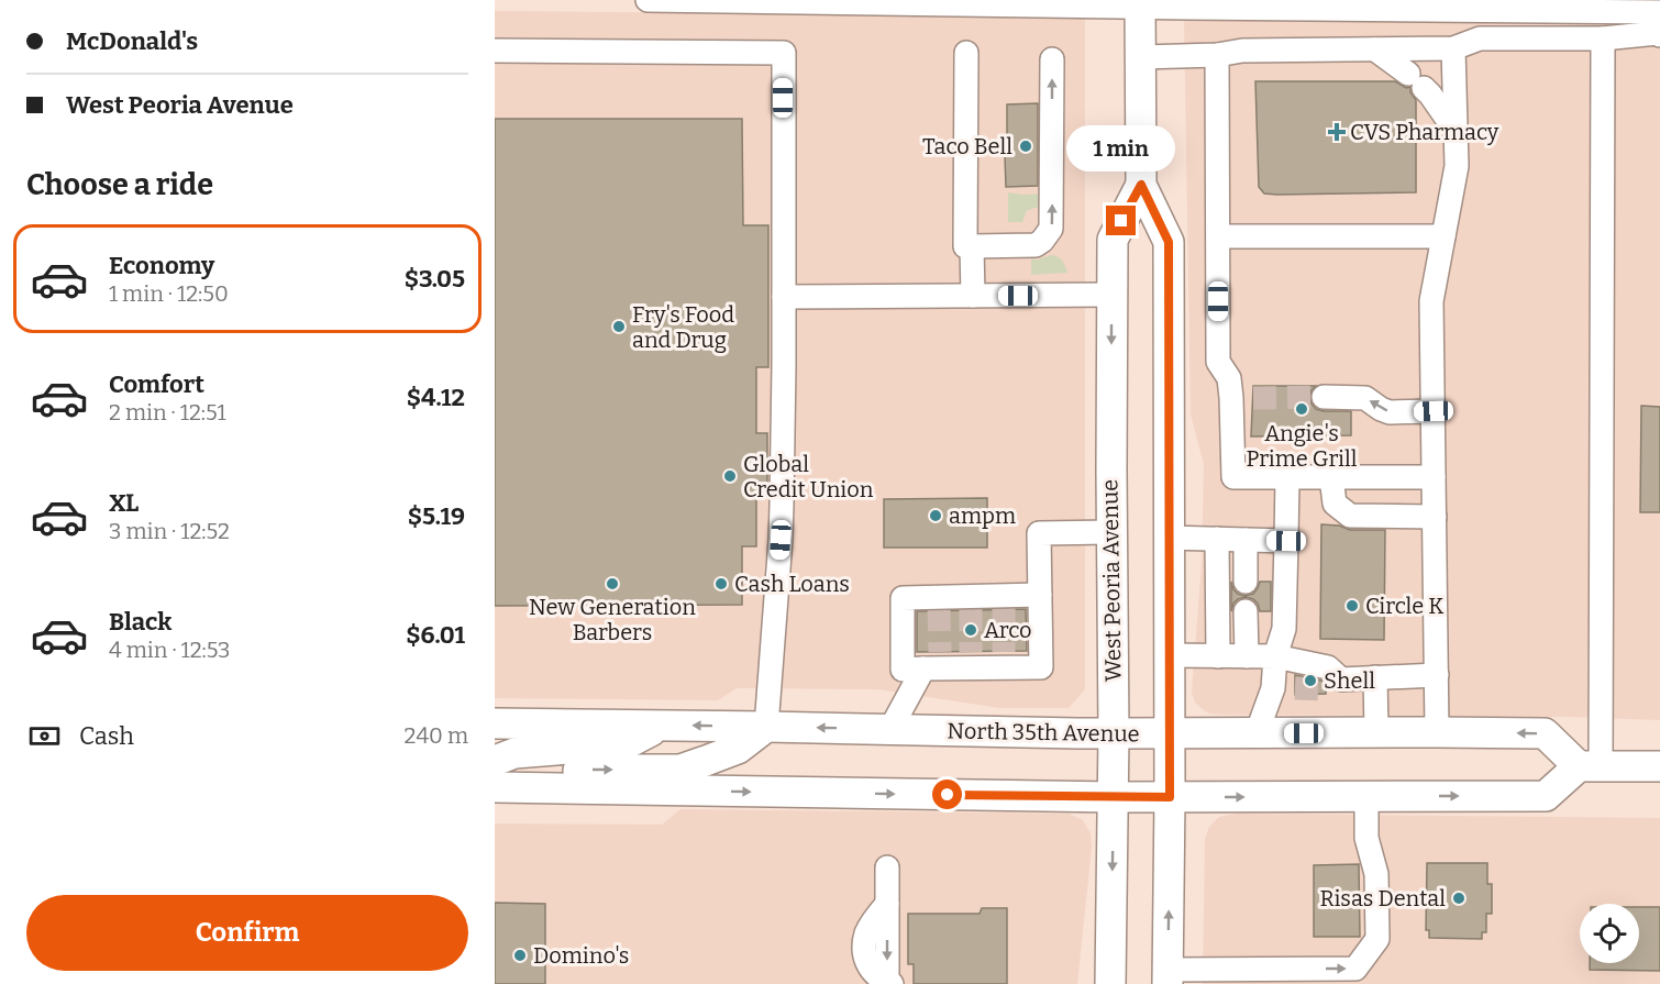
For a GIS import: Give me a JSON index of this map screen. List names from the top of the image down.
{
  "streets": {
    "main road": ["West Peoria Avenue", "North 35th Avenue"]
  },
  "crossings": [
    ["West Peoria Avenue", "North 35th Avenue"]
  ],
  "places": {
    "health": ["CVS Pharmacy"],
    "other": [
      "Taco Bell",
      "Fry's Food and Drug",
      "Angie's Prime Grill",
      "Global Credit Union",
      "ampm",
      "New Generation Barbers",
      "Cash Loans",
      "Circle K",
      "Arco",
      "Shell",
      "Risas Dental",
      "Domino's"
    ]
  },
  "page": {
    "banner": ["McDonald's", "West Peoria Avenue"],
    "bubble": "1 min",
    "heading": "Choose a ride",
    "list": [
      {
        "name": "Economy",
        "note": "1 min · 12:50",
        "value": "$3.05"
      },
      {
        "name": "Comfort",
        "note": "2 min · 12:51",
        "value": "$4.12"
      },
      {
        "name": "XL",
        "note": "3 min · 12:52",
        "value": "$5.19"
      },
      {
        "name": "Black",
        "note": "4 min · 12:53",
        "value": "$6.01"
      }
    ],
    "pay": ["Cash", "240 m"],
    "buttons": "Confirm"
  }
}
